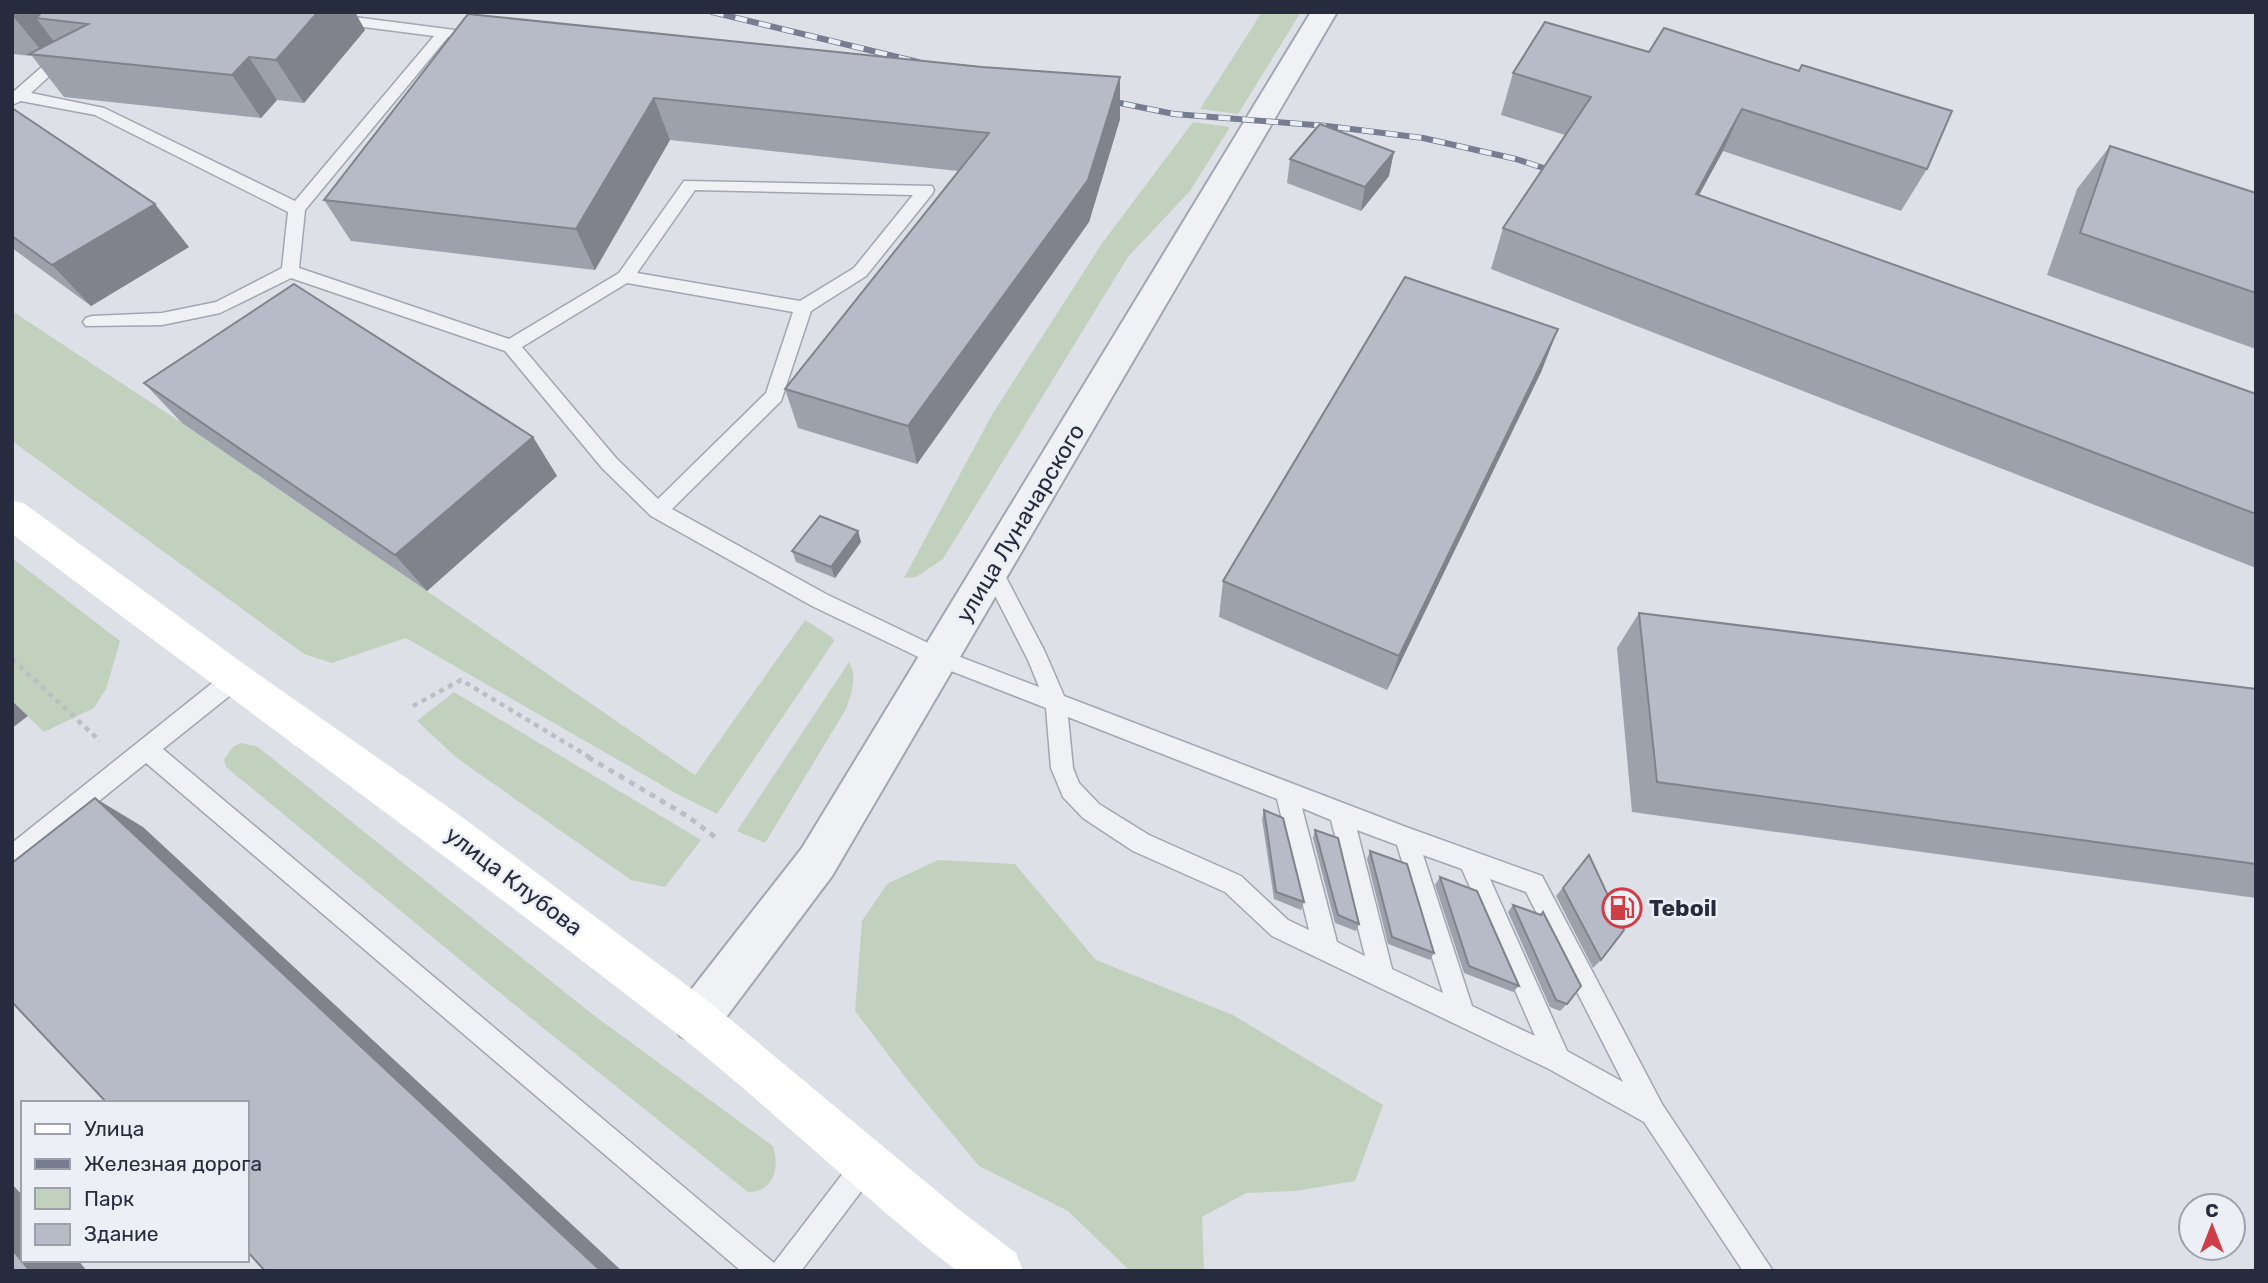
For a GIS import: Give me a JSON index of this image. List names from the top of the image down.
{
  "streets": {
    "main road": ["улица Клубова"],
    "street": ["улица Луначарского"]
  },
  "crossings": [
    ["улица Луначарского", "улица Клубова"]
  ],
  "places": {
    "fuel station": ["Teboil"]
  },
  "legend": [
    "Улица",
    "Железная дорога",
    "Парк",
    "Здание"
  ],
  "north": "top"
}
